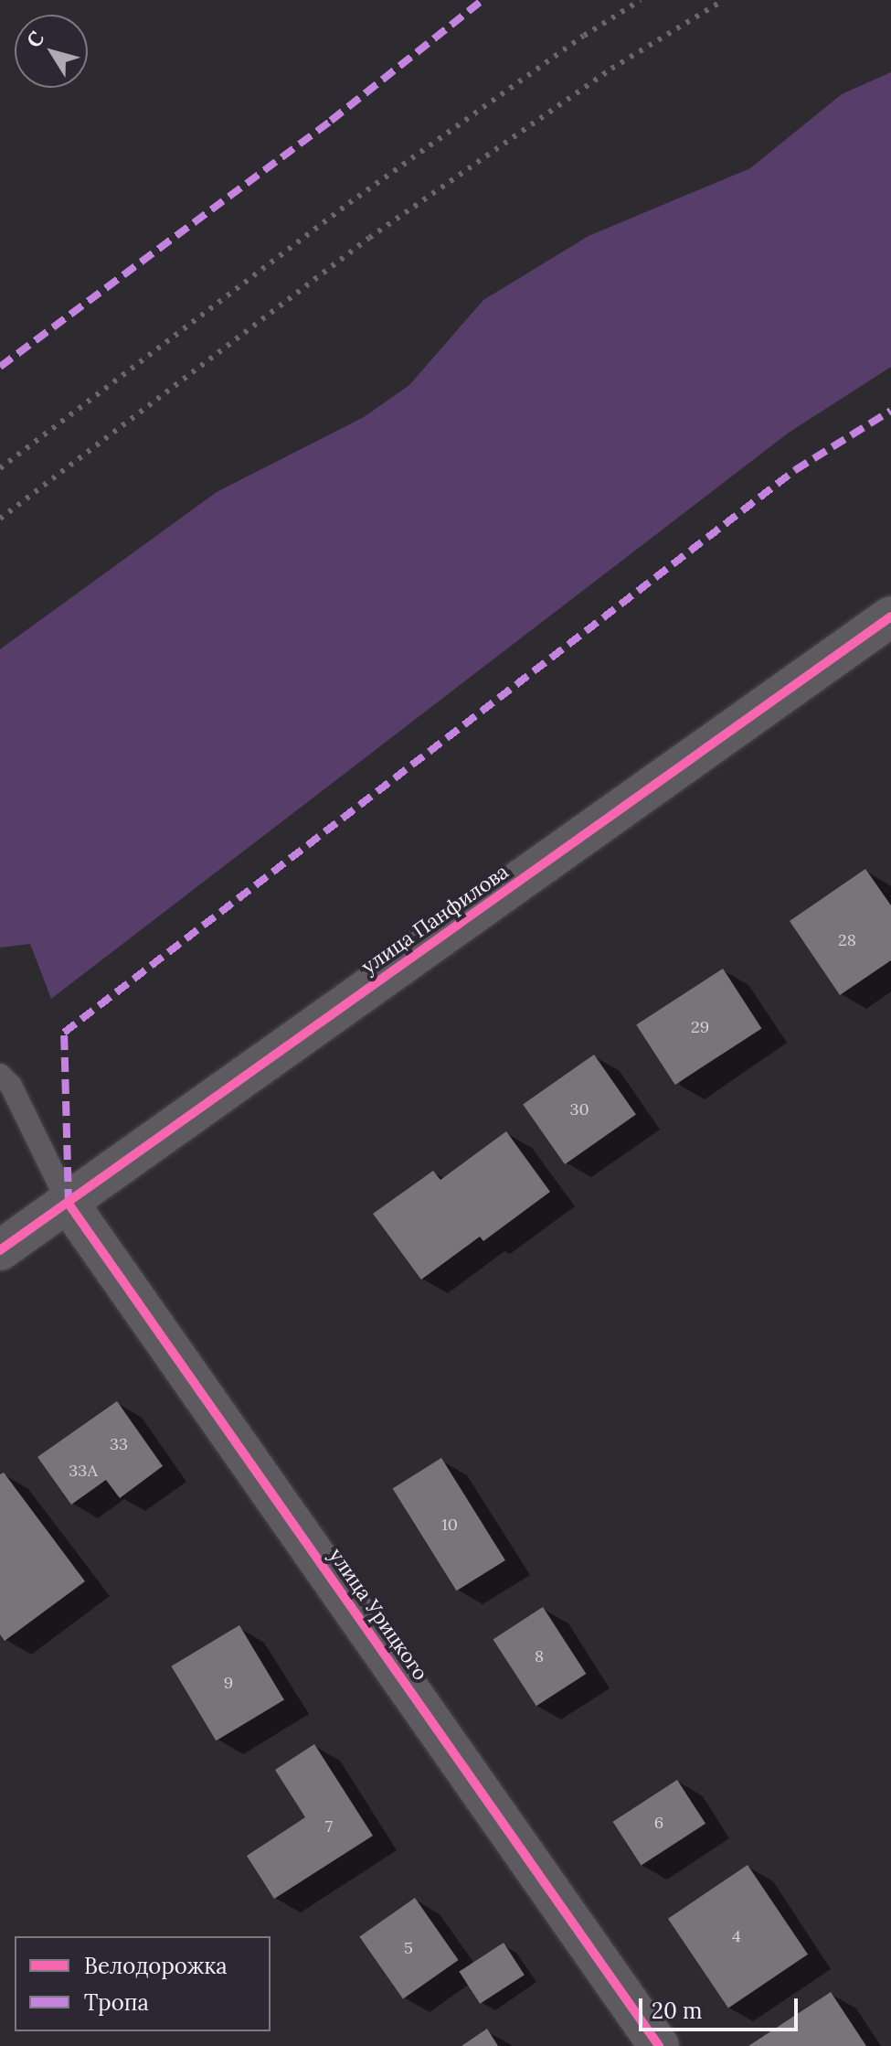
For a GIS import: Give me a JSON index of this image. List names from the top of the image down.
{
  "streets": {
    "street": ["улица Панфилова", "улица Урицкого"]
  },
  "crossings": [
    ["улица Панфилова", "улица Урицкого"]
  ],
  "house_numbers": [
    "28",
    "29",
    "30",
    "33",
    "33А",
    "10",
    "8",
    "9",
    "6",
    "7",
    "4",
    "5"
  ],
  "legend": ["Велодорожка", "Тропа"],
  "scale_bar": "20 m",
  "north": "top left"
}
